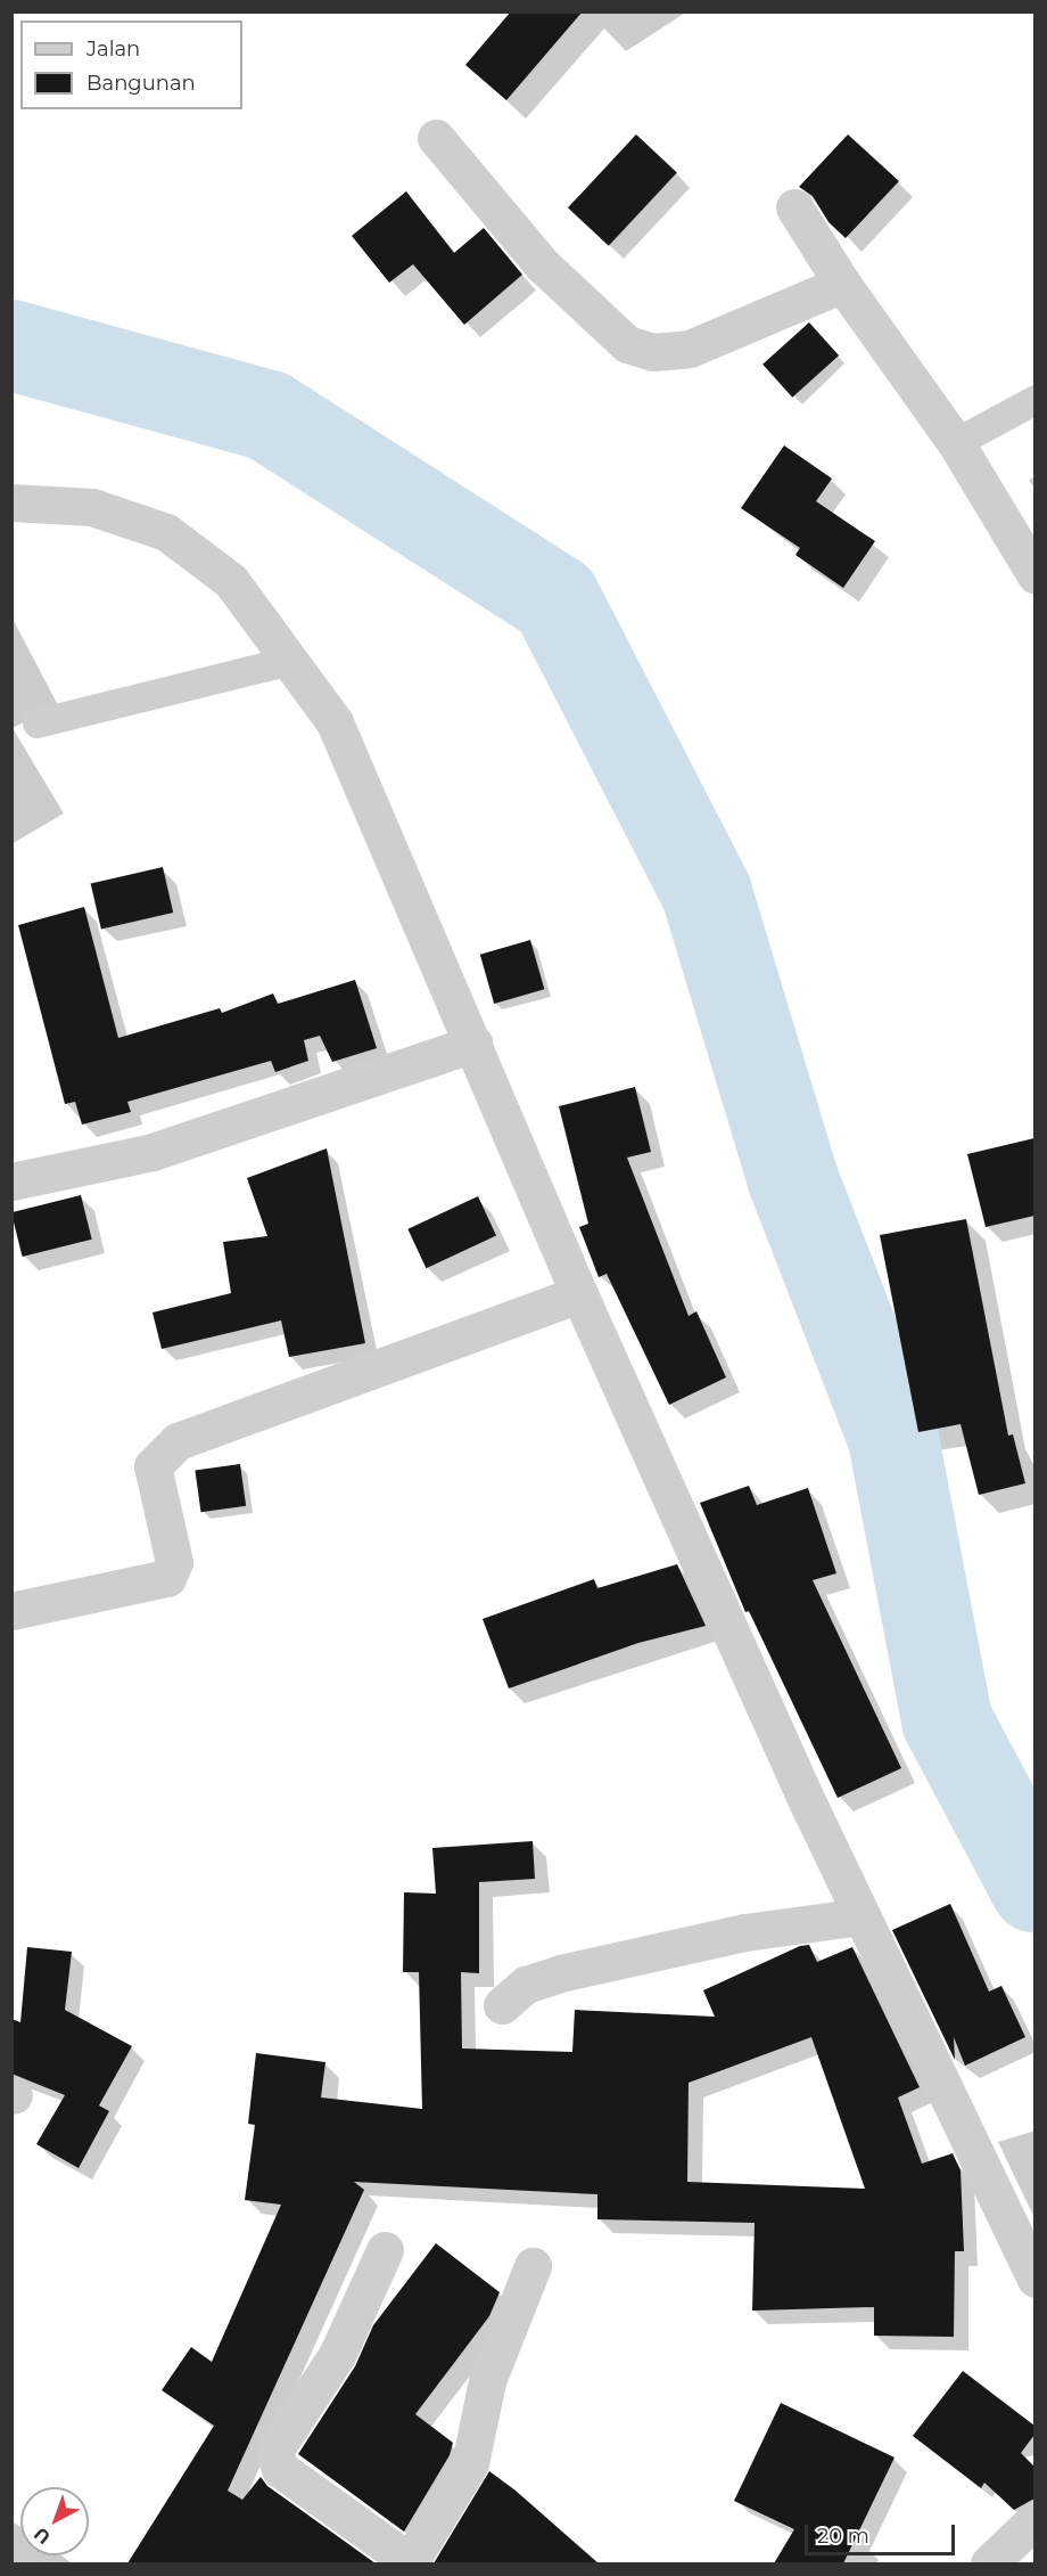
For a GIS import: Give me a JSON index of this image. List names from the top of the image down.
{
  "legend": ["Jalan", "Bangunan"],
  "scale_bar": "20 m",
  "north": "bottom left"
}
